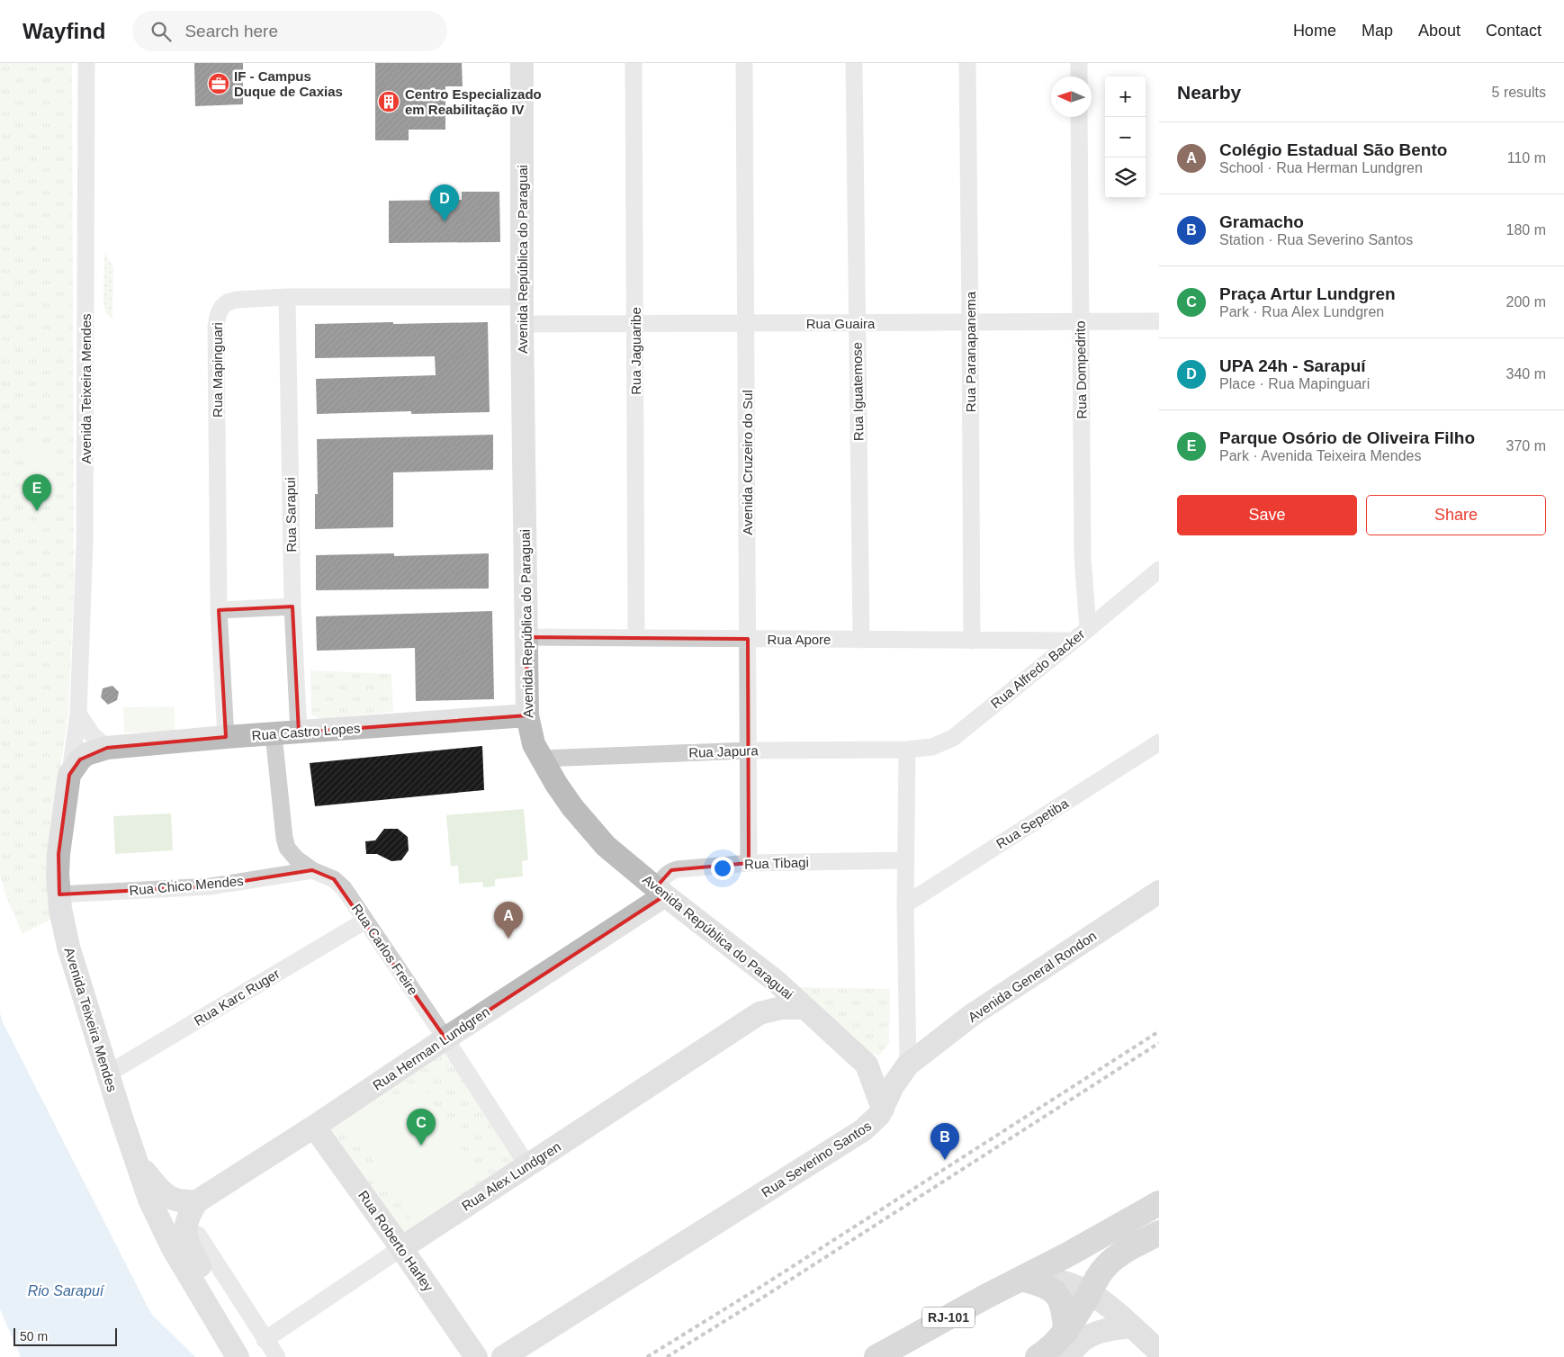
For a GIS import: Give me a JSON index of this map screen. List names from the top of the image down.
{
  "streets": {
    "main road": [
      "Avenida República do Paraguai",
      "Avenida Teixeira Mendes",
      "Rua Castro Lopes",
      "Avenida General Rondon",
      "Rua Herman Lundgren",
      "Rua Severino Santos",
      "Rua Alex Lundgren",
      "Rua Roberto Harley",
      "RJ-101"
    ],
    "street": [
      "Rua Guaira",
      "Rua Jaguaribe",
      "Rua Paranapanema",
      "Rua Mapinguari",
      "Rua Dompedrito",
      "Rua Iguatemose",
      "Avenida Cruzeiro do Sul",
      "Rua Sarapui",
      "Rua Apore",
      "Rua Alfredo Backer",
      "Rua Japura",
      "Rua Sepetiba",
      "Rua Tibagi",
      "Rua Chico Mendes",
      "Rua Carlos Freire",
      "Rua Karc Ruger"
    ]
  },
  "crossings": [
    ["Avenida República do Paraguai", "Rua Guaira"],
    ["Avenida República do Paraguai", "Rua Mapinguari"],
    ["Avenida República do Paraguai", "Rua Apore"],
    ["Avenida República do Paraguai", "Rua Castro Lopes"],
    ["Avenida República do Paraguai", "Rua Japura"],
    ["Avenida República do Paraguai", "Rua Tibagi"],
    ["Avenida República do Paraguai", "Rua Herman Lundgren"],
    ["Avenida República do Paraguai", "Rua Severino Santos"],
    ["Avenida República do Paraguai", "Rua Alex Lundgren"],
    ["Rua Guaira", "Rua Jaguaribe"],
    ["Rua Guaira", "Rua Paranapanema"],
    ["Rua Guaira", "Rua Dompedrito"],
    ["Rua Guaira", "Rua Iguatemose"],
    ["Rua Guaira", "Avenida Cruzeiro do Sul"],
    ["Rua Jaguaribe", "Rua Apore"],
    ["Rua Paranapanema", "Rua Apore"],
    ["Rua Mapinguari", "Rua Sarapui"],
    ["Rua Mapinguari", "Rua Castro Lopes"],
    ["Rua Dompedrito", "Rua Alfredo Backer"],
    ["Avenida Teixeira Mendes", "Rua Castro Lopes"],
    ["Avenida Teixeira Mendes", "Rua Chico Mendes"],
    ["Avenida Teixeira Mendes", "Rua Karc Ruger"],
    ["Rua Iguatemose", "Rua Apore"],
    ["Avenida Cruzeiro do Sul", "Rua Apore"],
    ["Avenida Cruzeiro do Sul", "Rua Japura"],
    ["Avenida Cruzeiro do Sul", "Rua Tibagi"],
    ["Rua Sarapui", "Rua Castro Lopes"],
    ["Rua Apore", "Rua Alfredo Backer"],
    ["Rua Alfredo Backer", "Rua Japura"],
    ["Rua Castro Lopes", "Rua Carlos Freire"],
    ["Rua Tibagi", "Rua Herman Lundgren"],
    ["Rua Chico Mendes", "Rua Carlos Freire"],
    ["Rua Carlos Freire", "Rua Karc Ruger"],
    ["Rua Carlos Freire", "Rua Herman Lundgren"],
    ["Rua Carlos Freire", "Rua Alex Lundgren"],
    ["Avenida General Rondon", "Rua Severino Santos"],
    ["Rua Herman Lundgren", "Rua Roberto Harley"],
    ["Rua Alex Lundgren", "Rua Roberto Harley"]
  ],
  "water": ["Rio Sarapuí"],
  "places": {
    "office": ["IF - Campus Duque de Caxias"],
    "building": ["Centro Especializado em Reabilitação IV"]
  },
  "scale_bar": "50 m",
  "north": "left",
  "page": {
    "header": "Wayfind",
    "search": "Search here",
    "nav": [
      "Home",
      "Map",
      "About",
      "Contact"
    ],
    "heading": ["Nearby", "5 results"],
    "map_buttons": ["+", "−"],
    "list": [
      {
        "mark": "A",
        "name": "Colégio Estadual São Bento",
        "note": "School · Rua Herman Lundgren",
        "value": "110 m"
      },
      {
        "mark": "B",
        "name": "Gramacho",
        "note": "Station · Rua Severino Santos",
        "value": "180 m"
      },
      {
        "mark": "C",
        "name": "Praça Artur Lundgren",
        "note": "Park · Rua Alex Lundgren",
        "value": "200 m"
      },
      {
        "mark": "D",
        "name": "UPA 24h - Sarapuí",
        "note": "Place · Rua Mapinguari",
        "value": "340 m"
      },
      {
        "mark": "E",
        "name": "Parque Osório de Oliveira Filho",
        "note": "Park · Avenida Teixeira Mendes",
        "value": "370 m"
      }
    ],
    "pins": [
      "D",
      "E",
      "A",
      "C",
      "B"
    ],
    "buttons": ["Save", "Share"],
    "scale": "50 m"
  }
}
